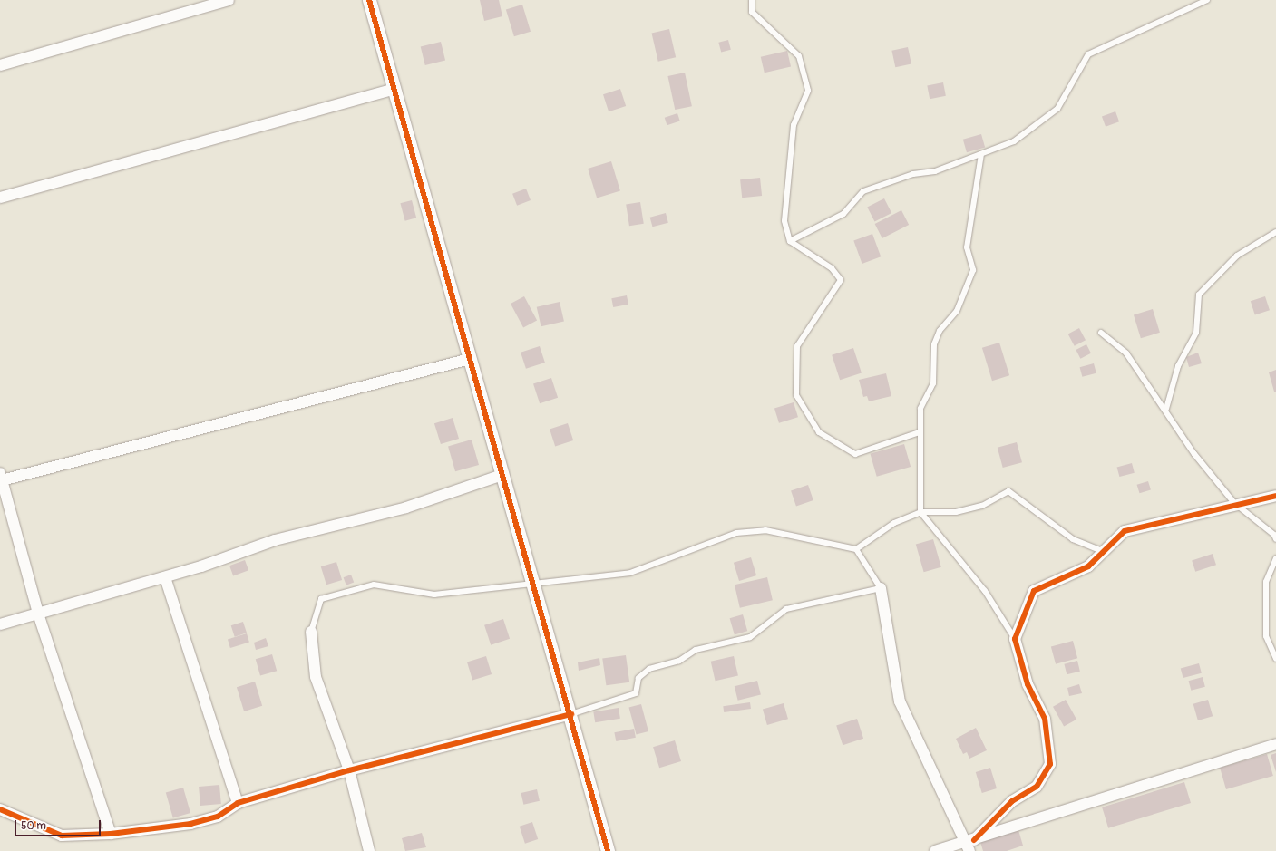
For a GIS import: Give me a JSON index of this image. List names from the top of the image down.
{
  "scale_bar": "50 m"
}
